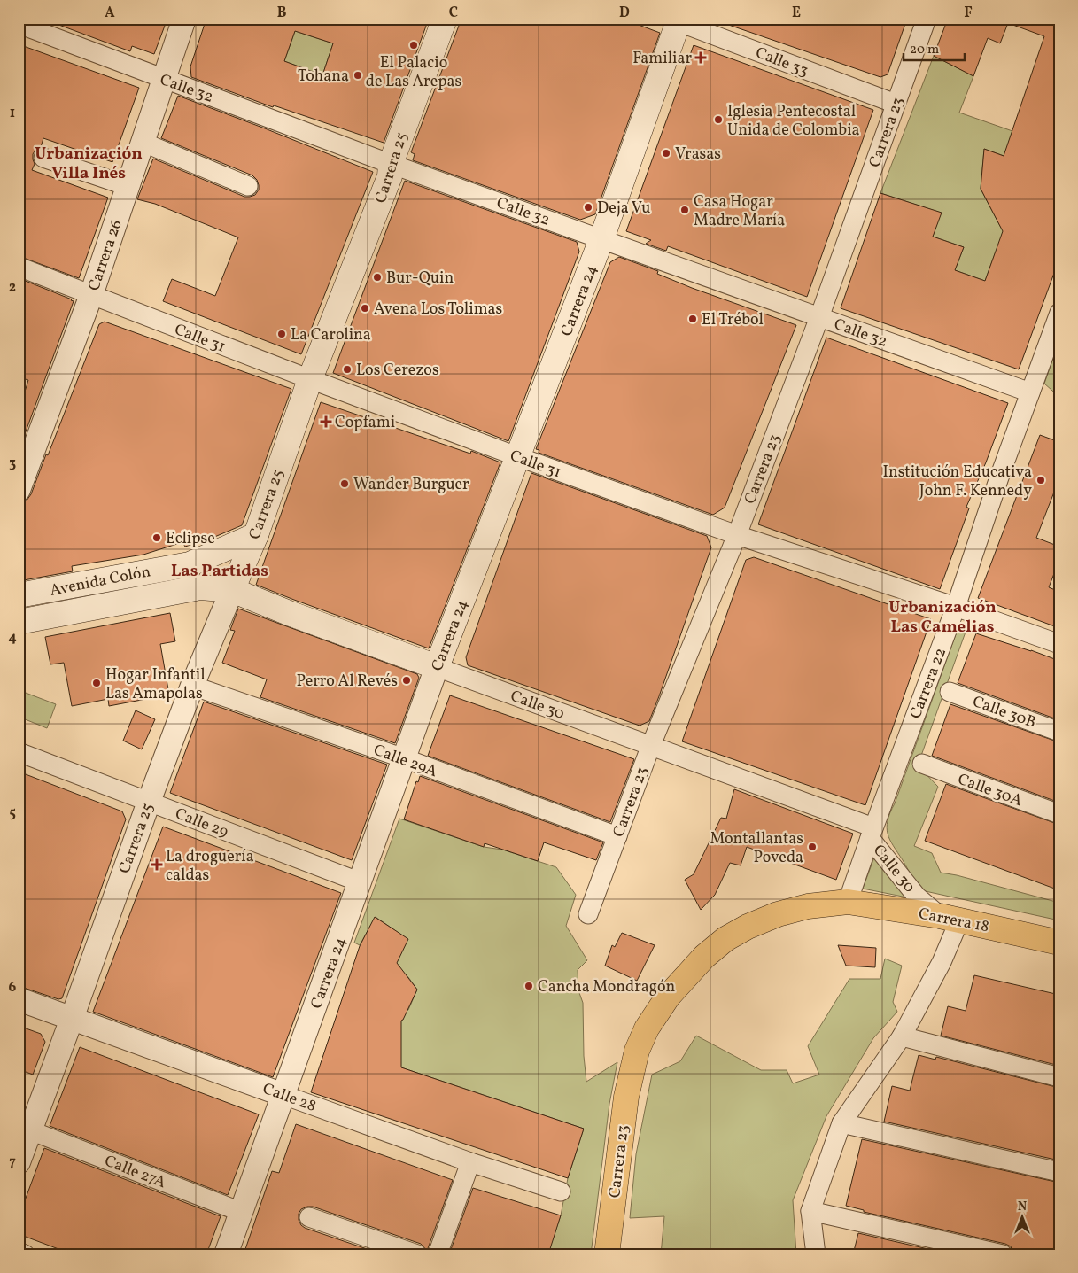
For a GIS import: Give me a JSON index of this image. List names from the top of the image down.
{
  "streets": {
    "highway": ["Carrera 23", "Carrera 18"],
    "main road": [
      "Carrera 25",
      "Carrera 24",
      "Avenida Colón",
      "Calle 30"
    ],
    "street": [
      "Calle 33",
      "Calle 32",
      "Carrera 26",
      "Calle 31",
      "Carrera 22",
      "Calle 30B",
      "Calle 29A",
      "Calle 30A",
      "Calle 29",
      "Calle 28",
      "Calle 27A"
    ]
  },
  "crossings": [
    ["Calle 33", "Carrera 23"],
    ["Calle 33", "Carrera 24"],
    ["Calle 32", "Carrera 23"],
    ["Calle 32", "Carrera 25"],
    ["Calle 32", "Carrera 26"],
    ["Calle 32", "Carrera 24"],
    ["Calle 32", "Carrera 22"],
    ["Carrera 23", "Calle 31"],
    ["Carrera 23", "Carrera 22"],
    ["Carrera 23", "Calle 30"],
    ["Carrera 23", "Calle 29A"],
    ["Carrera 23", "Carrera 18"],
    ["Carrera 25", "Calle 31"],
    ["Carrera 25", "Avenida Colón"],
    ["Carrera 25", "Calle 30"],
    ["Carrera 25", "Calle 29A"],
    ["Carrera 25", "Calle 29"],
    ["Carrera 25", "Calle 28"],
    ["Carrera 25", "Calle 27A"],
    ["Carrera 26", "Calle 31"],
    ["Carrera 24", "Calle 31"],
    ["Carrera 24", "Calle 30"],
    ["Carrera 24", "Calle 29A"],
    ["Carrera 24", "Calle 29"],
    ["Carrera 24", "Calle 28"],
    ["Carrera 24", "Calle 27A"],
    ["Calle 31", "Carrera 22"],
    ["Avenida Colón", "Calle 30"],
    ["Carrera 22", "Calle 30"],
    ["Carrera 22", "Carrera 18"],
    ["Calle 30", "Carrera 18"]
  ],
  "districts": ["Urbanización Villa Inés", "Las Partidas", "Urbanización Las Camelias"],
  "places": {
    "other": [
      "El Palacio de Las Arepas",
      "Tohana",
      "Iglesia Pentecostal Unida de Colombia",
      "Vrasas",
      "Deja Vu",
      "Casa Hogar Madre María",
      "Bur-Quin",
      "Avena Los Tolimas",
      "El Trébol",
      "La Carolina",
      "Los Cerezos",
      "Institución Educativa John F. Kennedy",
      "Wander Burguer",
      "Eclipse",
      "Perro Al Revés",
      "Hogar Infantil Las Amapolas",
      "Montallantas Poveda",
      "Cancha Mondragón"
    ],
    "health": ["Familiar", "Copfami", "La droguería caldas"]
  },
  "scale_bar": "20 m",
  "north": "top",
  "grid": {
    "columns": [
      "A",
      "B",
      "C",
      "D",
      "E",
      "F"
    ],
    "rows": [
      "1",
      "2",
      "3",
      "4",
      "5",
      "6",
      "7"
    ]
  }
}
